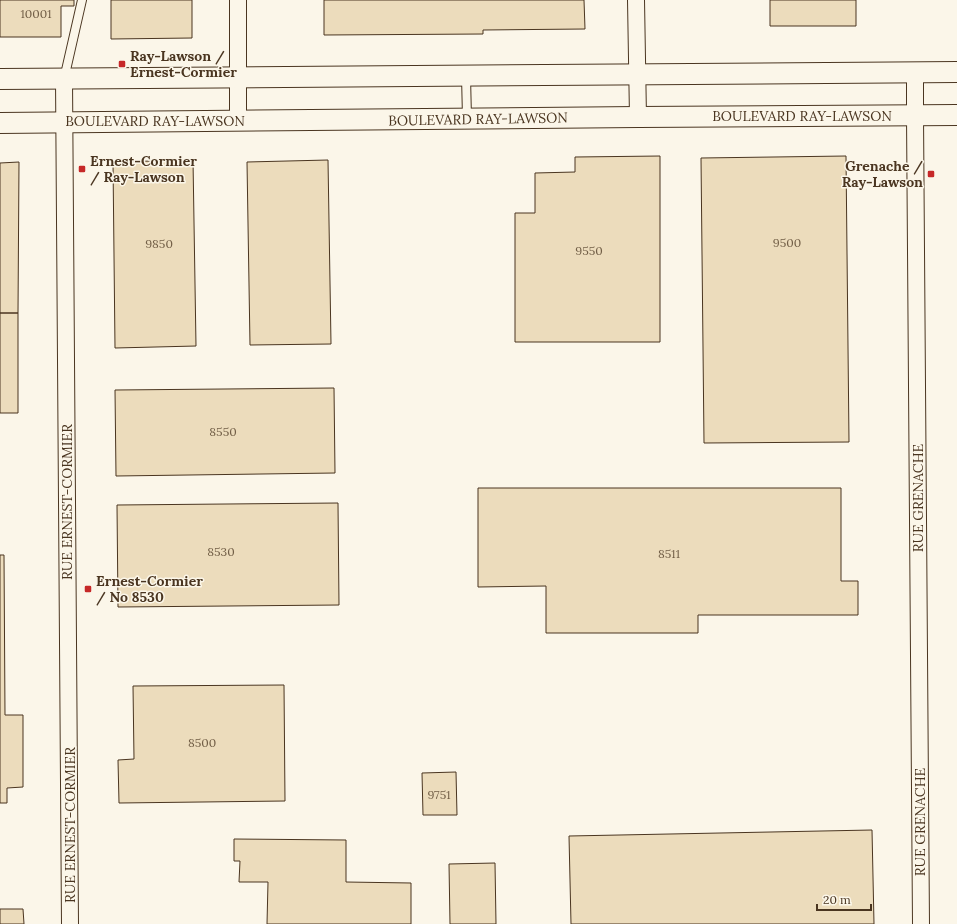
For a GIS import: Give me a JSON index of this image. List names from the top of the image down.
{
  "streets": {
    "street": ["BOULEVARD RAY-LAWSON", "RUE GRENACHE", "RUE ERNEST-CORMIER"]
  },
  "crossings": [
    ["BOULEVARD RAY-LAWSON", "RUE GRENACHE"],
    ["BOULEVARD RAY-LAWSON", "RUE ERNEST-CORMIER"]
  ],
  "places": {
    "transit": [
      "Ray-Lawson / Ernest-Cormier",
      "Ernest-Cormier / Ray-Lawson",
      "Grenache / Ray-Lawson",
      "Ernest-Cormier / No 8530"
    ]
  },
  "house_numbers": [
    "10001",
    "9500",
    "9850",
    "9550",
    "8550",
    "8530",
    "8511",
    "8500",
    "9751"
  ],
  "scale_bar": "20 m"
}
